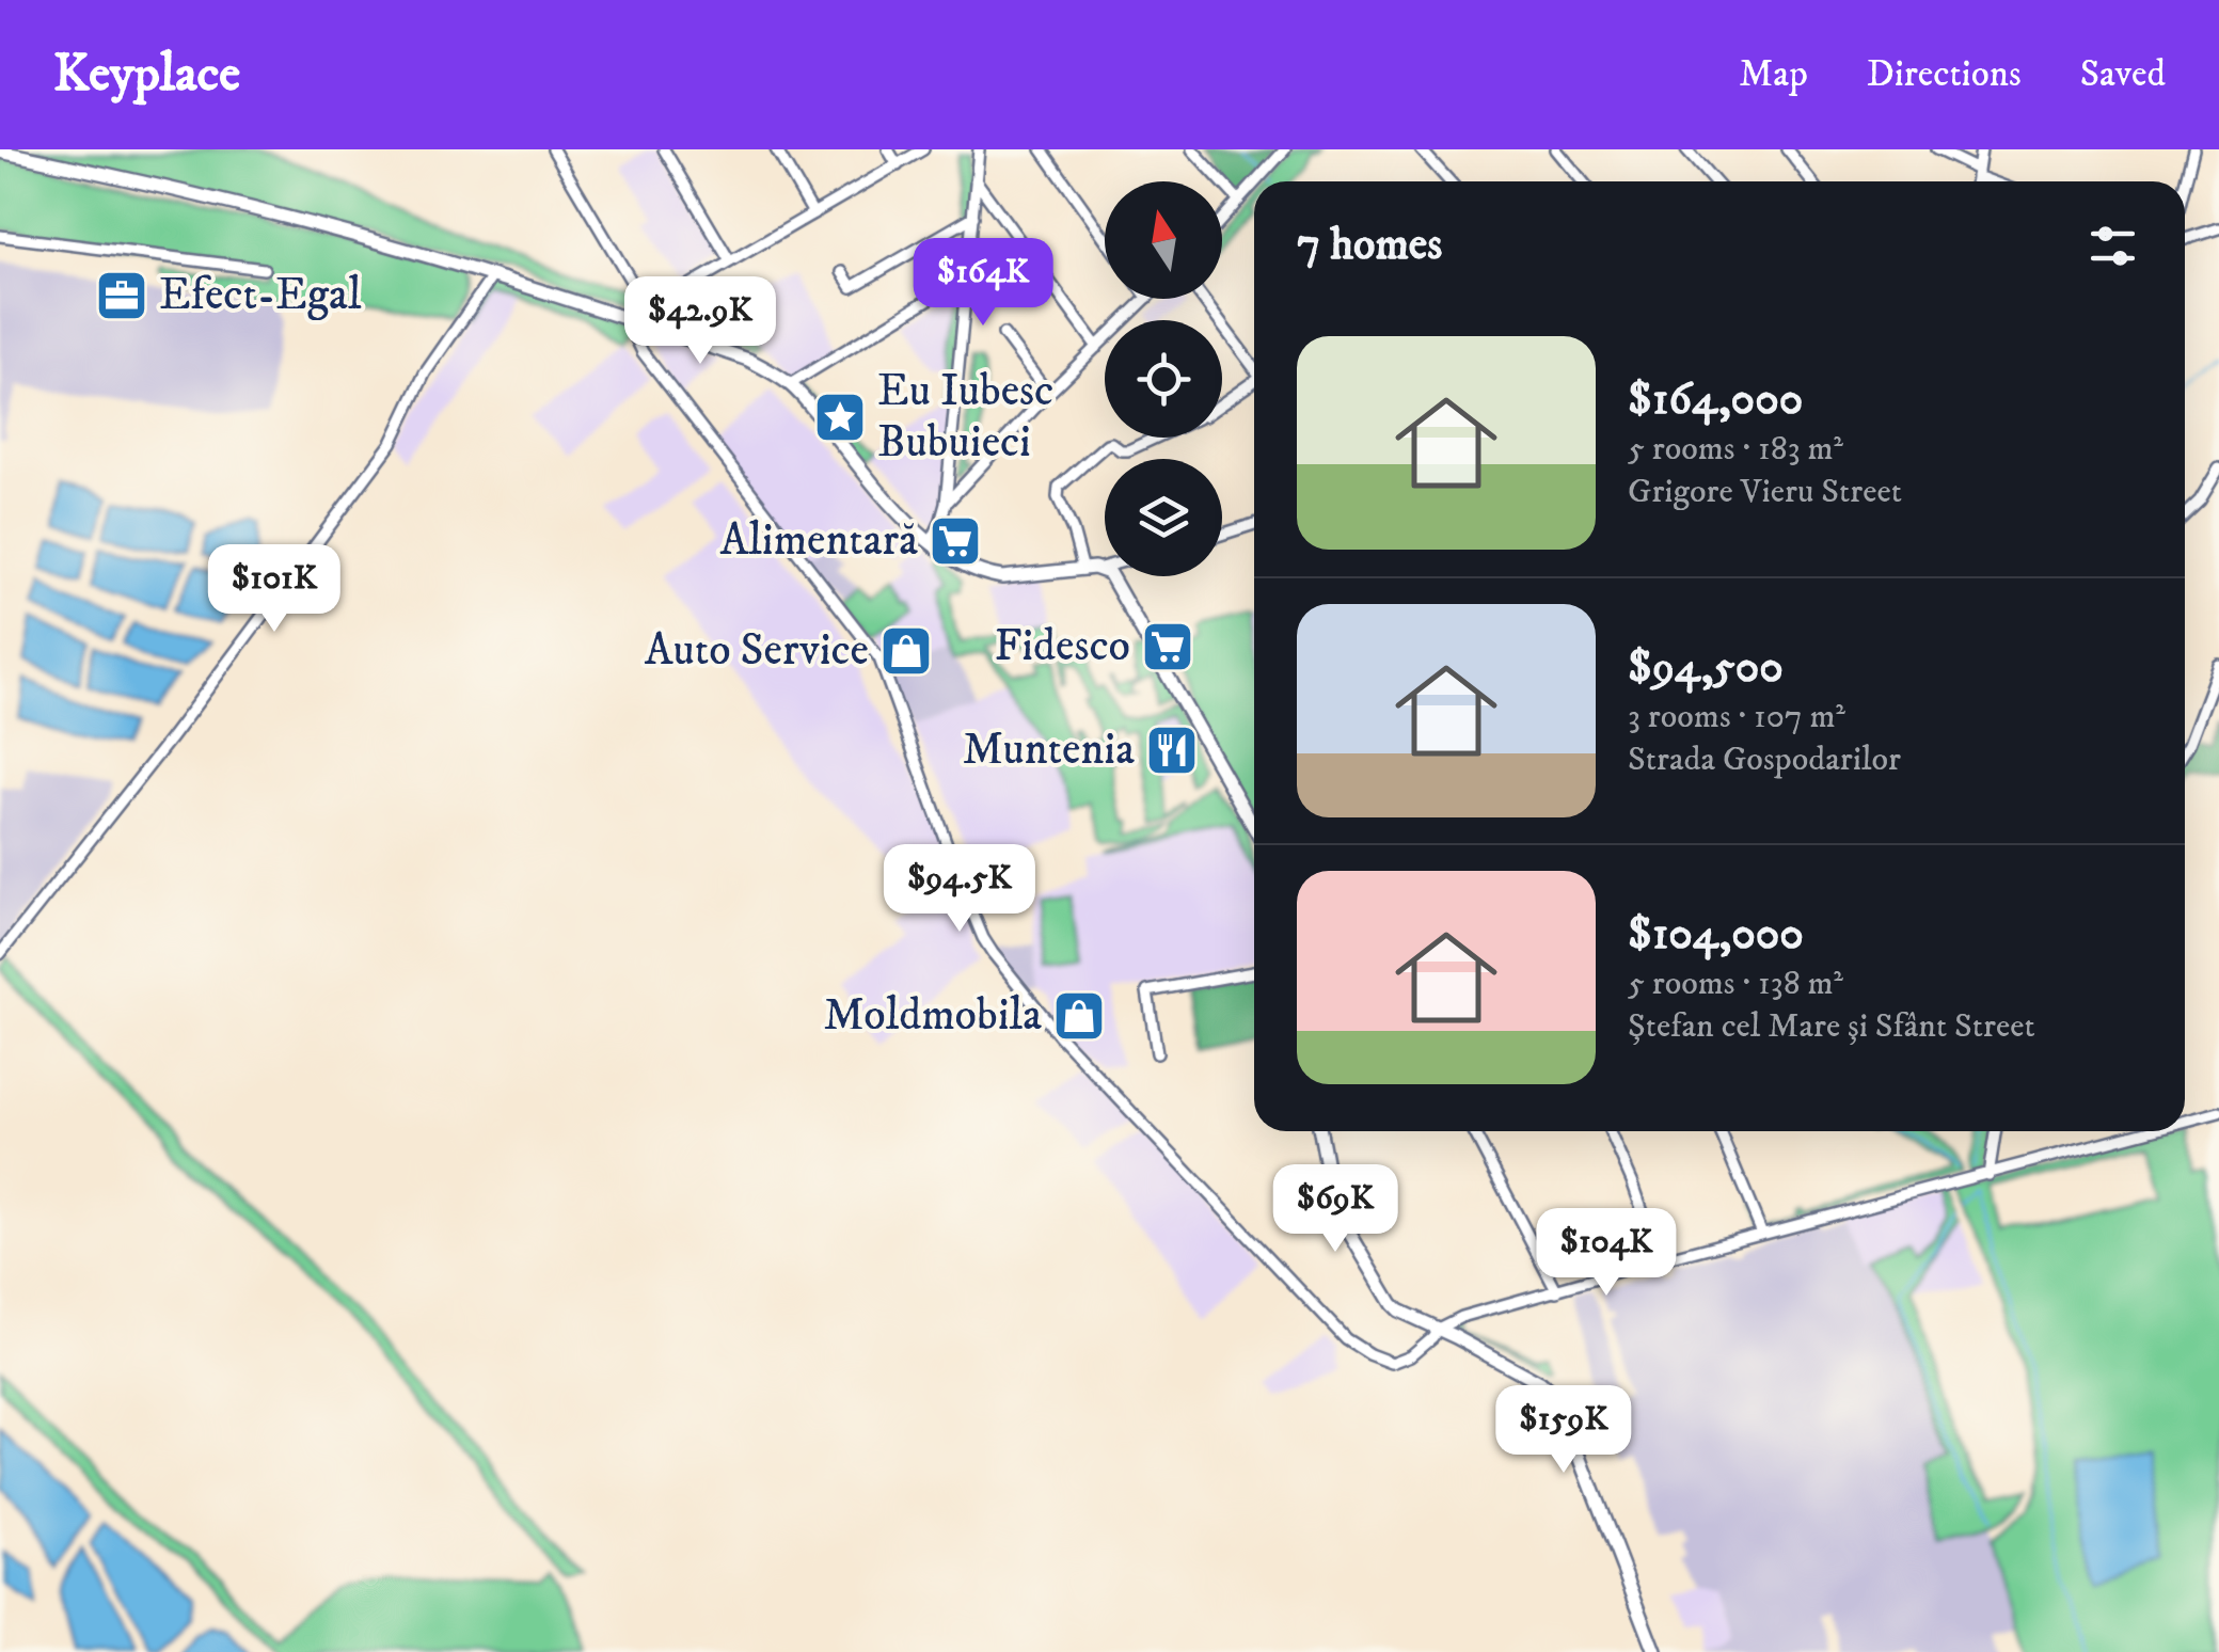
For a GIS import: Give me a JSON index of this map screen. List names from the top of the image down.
{
  "places": {
    "office": ["Efect-Egal"],
    "place": ["Eu Iubesc Bubuieci"],
    "supermarket": ["Alimentară", "Fidesco"],
    "shop": ["Auto Service", "Moldmobila"],
    "restaurant": ["Muntenia"]
  },
  "north": "top",
  "page": {
    "header": "Keyplace",
    "nav": ["Map", "Directions", "Saved"],
    "heading": "7 homes",
    "price": [
      "$164K",
      "$42.9K",
      "$101K",
      "$94.5K",
      "$69K",
      "$104K",
      "$159K"
    ],
    "list": [
      {
        "name": "$164,000",
        "note": "5 rooms · 183 m² · Grigore Vieru Street"
      },
      {
        "name": "$94,500",
        "note": "3 rooms · 107 m² · Strada Gospodarilor"
      },
      {
        "name": "$104,000",
        "note": "5 rooms · 138 m² · Ștefan cel Mare și Sfânt Street"
      }
    ]
  }
}
